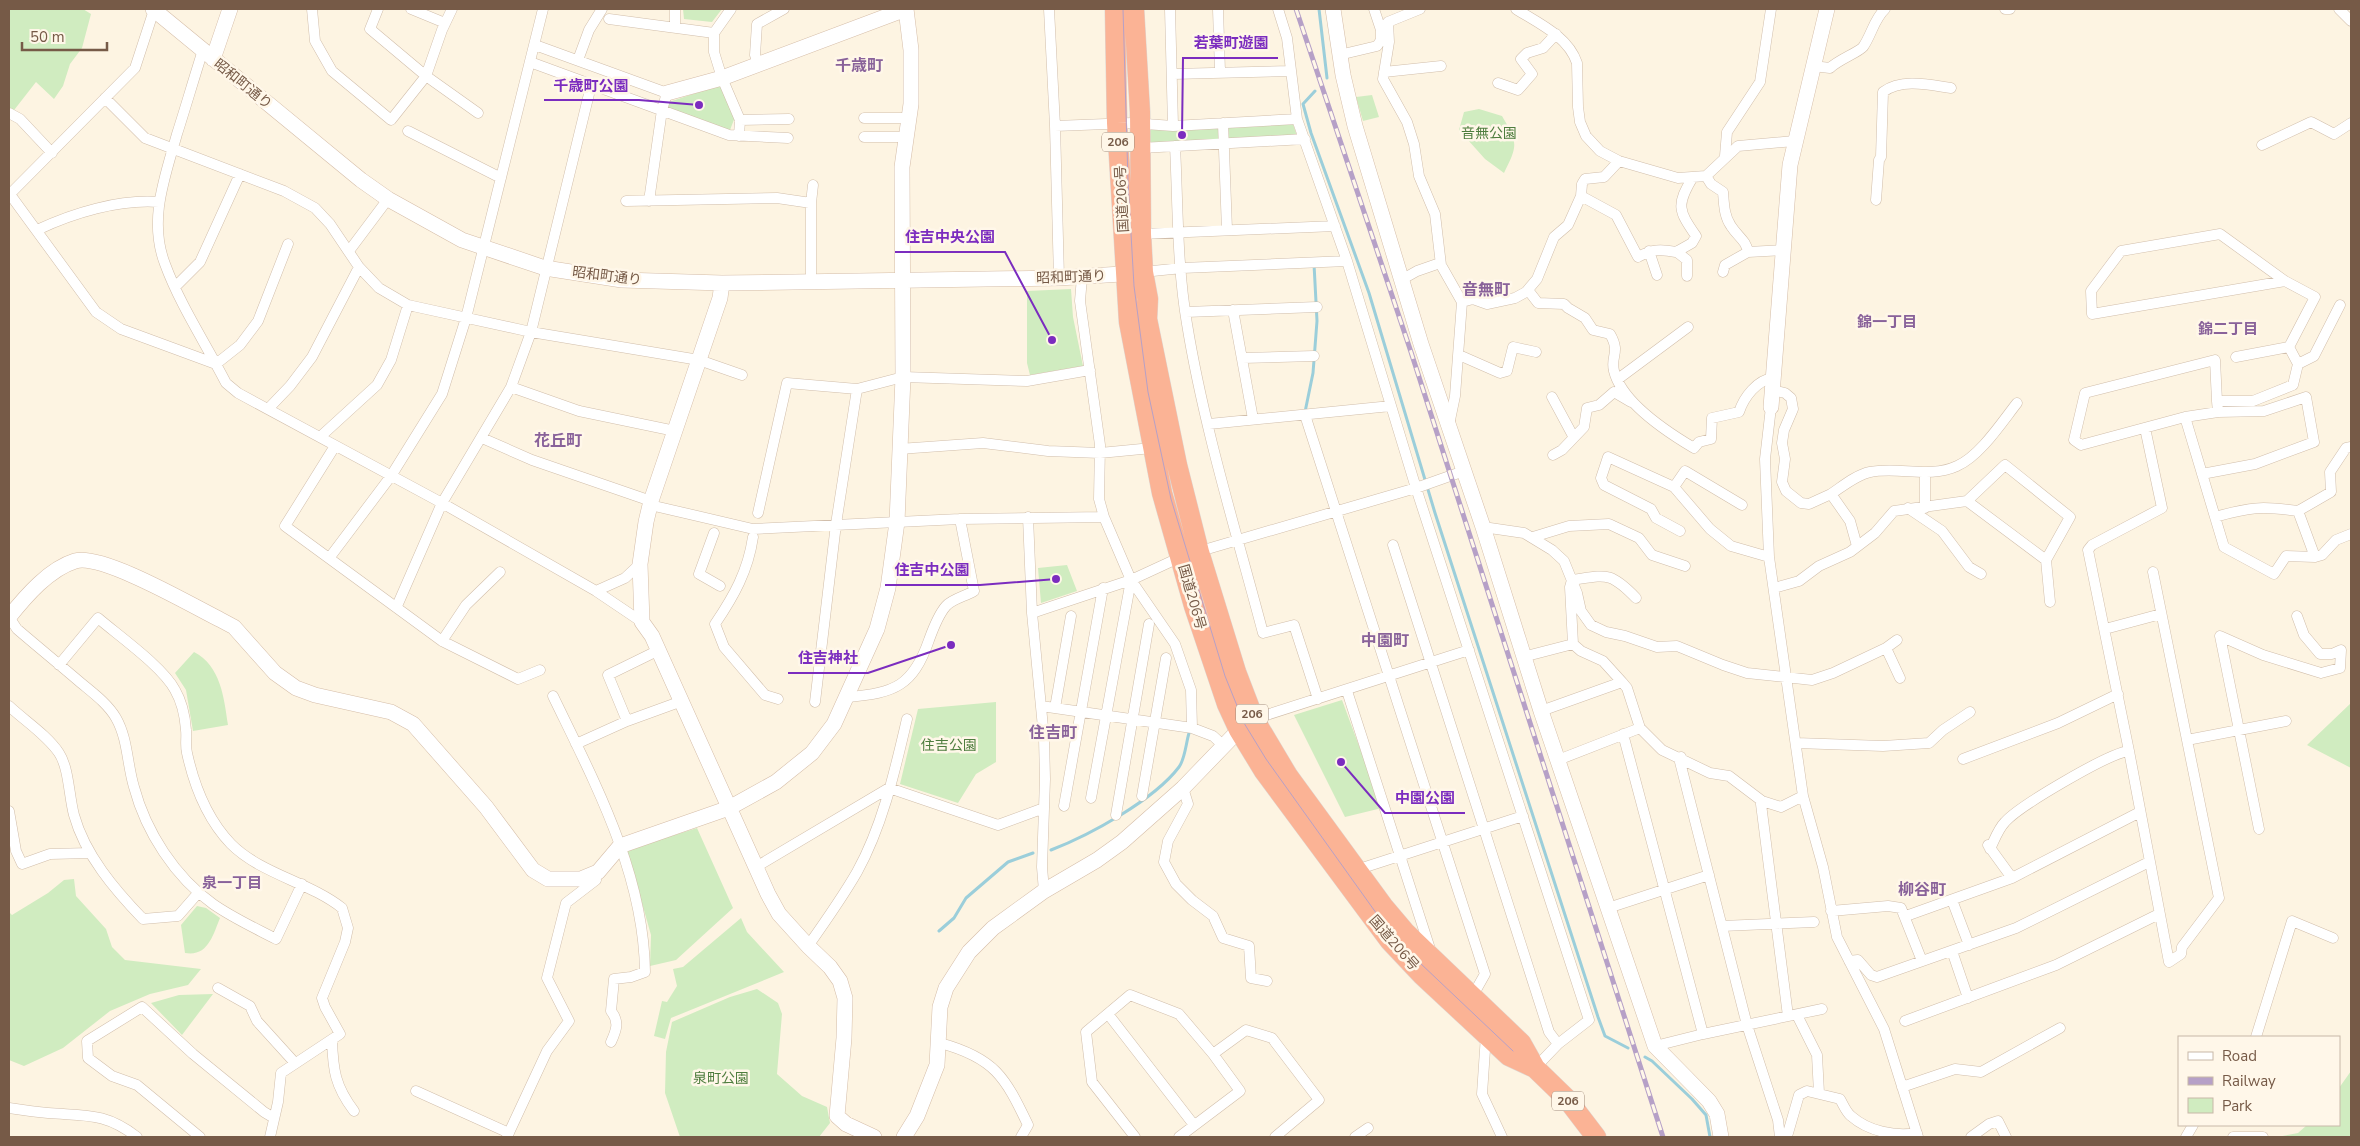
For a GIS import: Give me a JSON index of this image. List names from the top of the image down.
{
  "streets": {
    "highway": ["206", "国道206号"],
    "street": ["昭和町通り"]
  },
  "crossings": [
    ["昭和町通り", "国道206号"]
  ],
  "districts": [
    "千歳町",
    "音無町",
    "錦一丁目",
    "錦二丁目",
    "花丘町",
    "中園町",
    "住吉町",
    "泉一丁目",
    "柳谷町"
  ],
  "parks": ["音無公園", "住吉公園", "泉町公園"],
  "places": [
    "千歳町公園",
    "若葉町遊園",
    "住吉中央公園",
    "住吉中公園",
    "住吉神社",
    "中園公園"
  ],
  "legend": ["Road", "Railway", "Park"],
  "scale_bar": "50 m"
}
